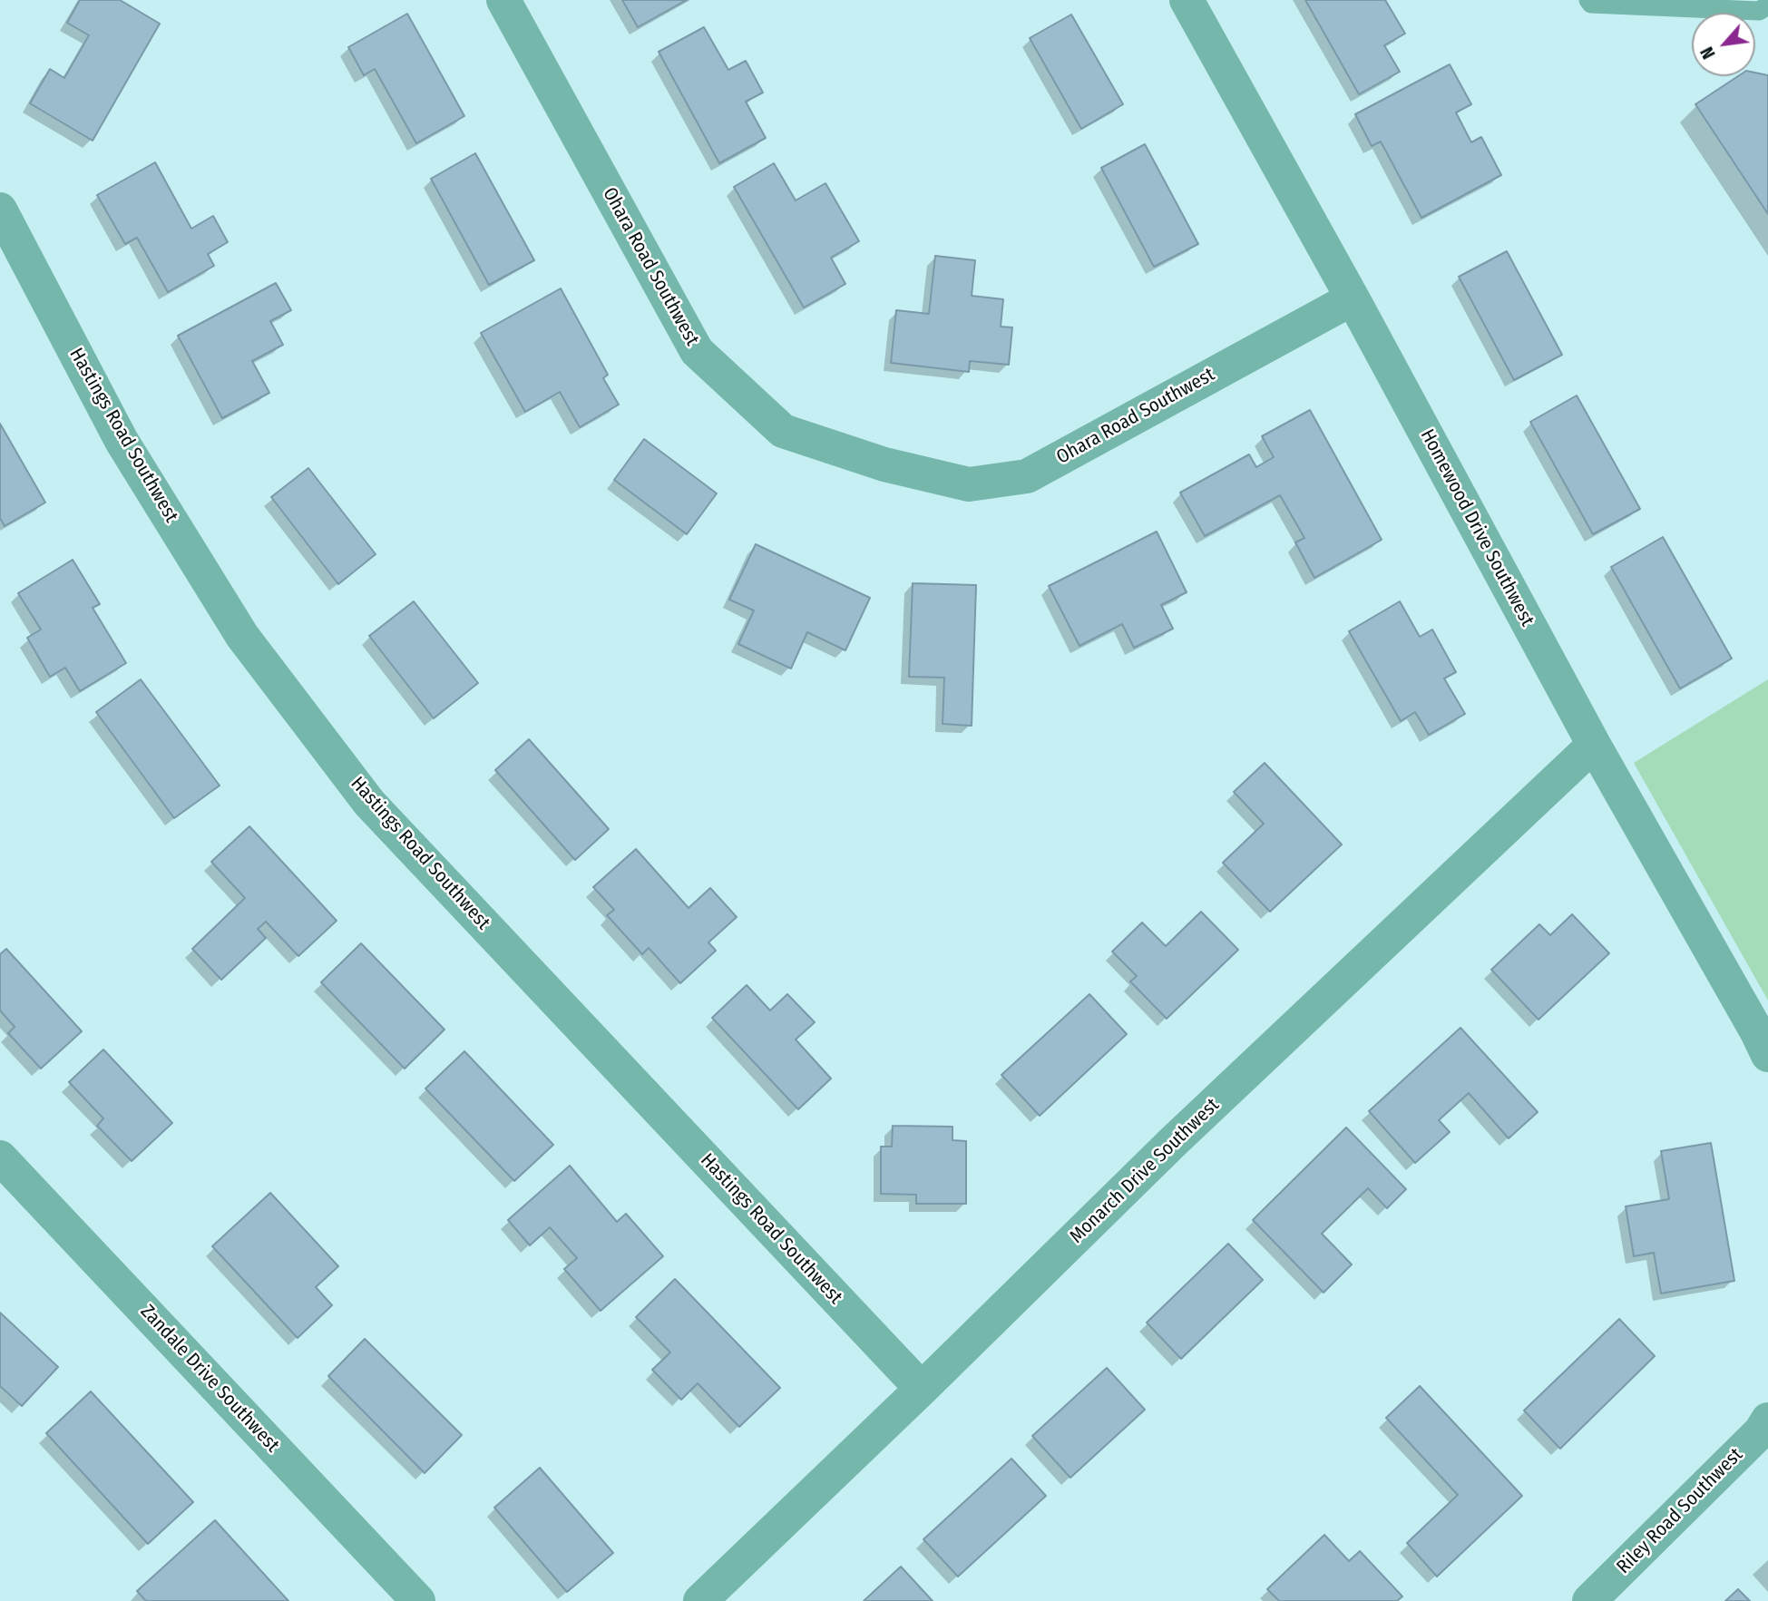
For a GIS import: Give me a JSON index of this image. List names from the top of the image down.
{
  "streets": {
    "street": [
      "Ohara Road Southwest",
      "Hastings Road Southwest",
      "Homewood Drive Southwest",
      "Monarch Drive Southwest",
      "Zandale Drive Southwest",
      "Riley Road Southwest"
    ]
  },
  "crossings": [
    ["Ohara Road Southwest", "Homewood Drive Southwest"],
    ["Hastings Road Southwest", "Monarch Drive Southwest"],
    ["Homewood Drive Southwest", "Monarch Drive Southwest"]
  ],
  "north": "bottom left"
}
